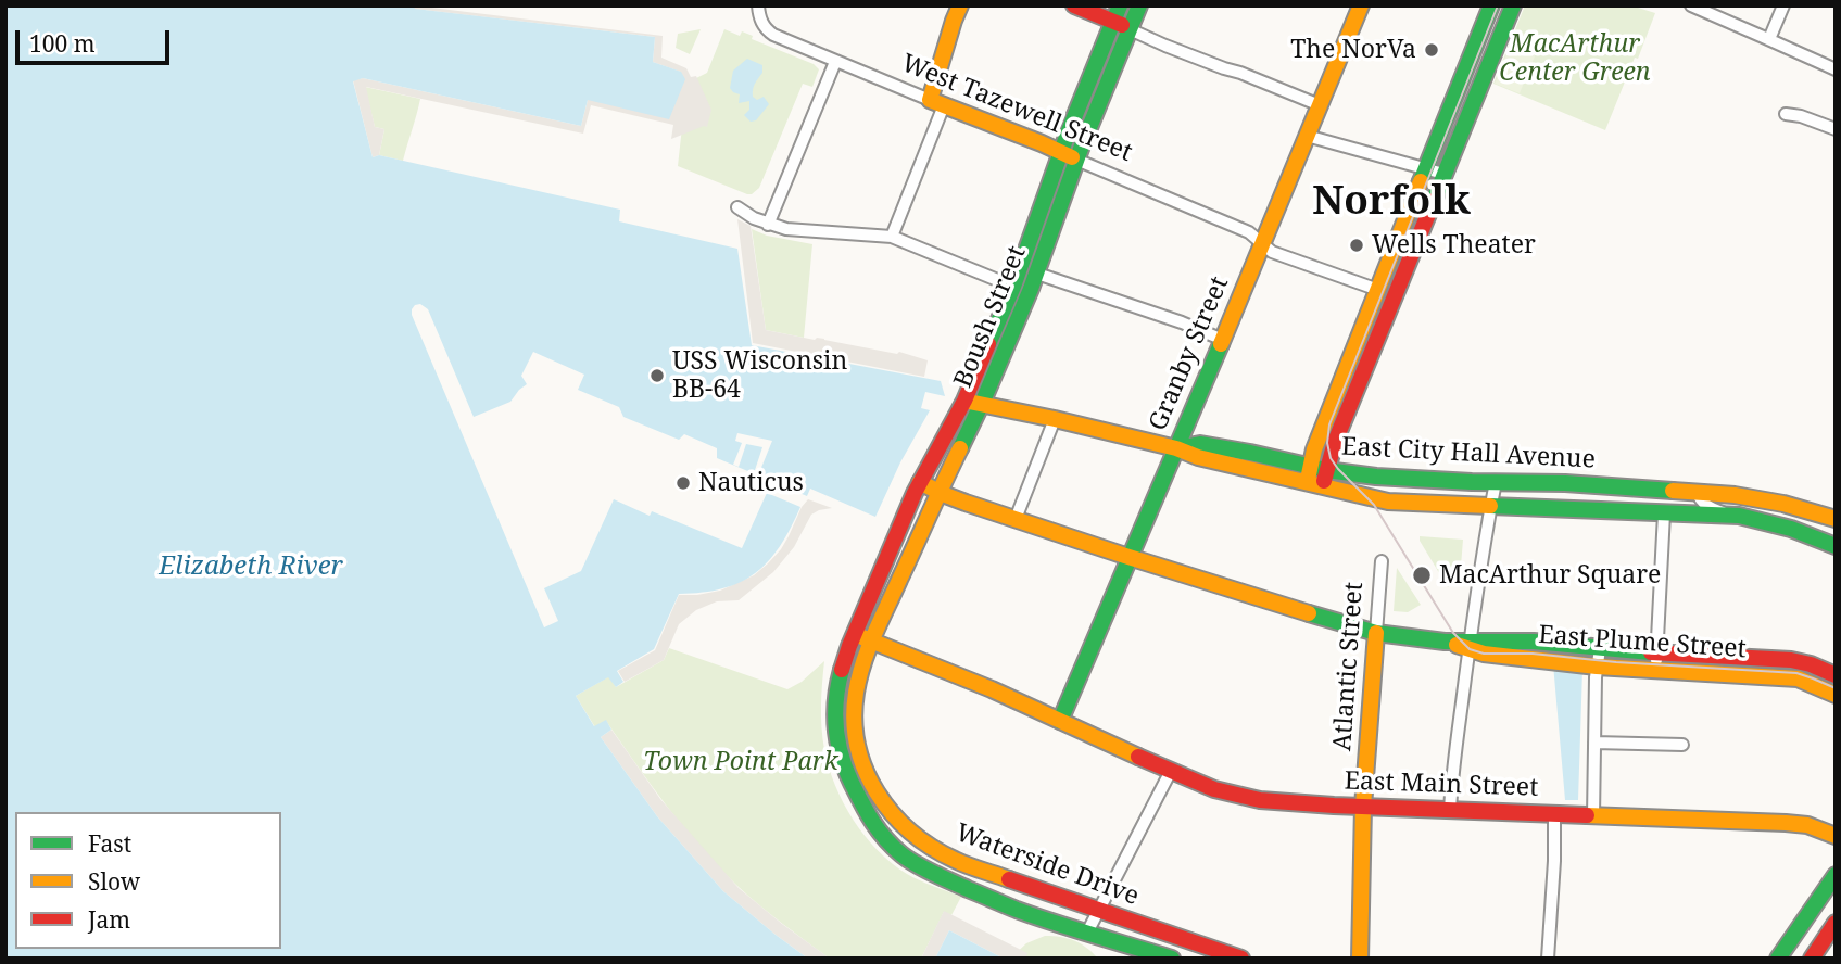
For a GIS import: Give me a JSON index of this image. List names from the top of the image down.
{
  "streets": {
    "main road": [
      "West Tazewell Street",
      "Boush Street",
      "Granby Street",
      "East City Hall Avenue",
      "East Plume Street",
      "Atlantic Street",
      "East Main Street",
      "Waterside Drive"
    ]
  },
  "crossings": [
    ["West Tazewell Street", "Boush Street"],
    ["West Tazewell Street", "Granby Street"],
    ["Boush Street", "East City Hall Avenue"],
    ["Boush Street", "East Plume Street"],
    ["Boush Street", "East Main Street"],
    ["Boush Street", "Waterside Drive"],
    ["Granby Street", "East City Hall Avenue"],
    ["Granby Street", "East Plume Street"],
    ["Granby Street", "East Main Street"],
    ["East Plume Street", "Atlantic Street"],
    ["Atlantic Street", "East Main Street"],
    ["East Main Street", "Waterside Drive"]
  ],
  "districts": ["Norfolk"],
  "water": ["Elizabeth River"],
  "parks": ["MacArthur Center Green", "Town Point Park"],
  "places": [
    "The NorVa",
    "Wells Theater",
    "USS Wisconsin BB-64",
    "Nauticus",
    "MacArthur Square"
  ],
  "legend": ["Fast", "Slow", "Jam"],
  "scale_bar": "100 m"
}
